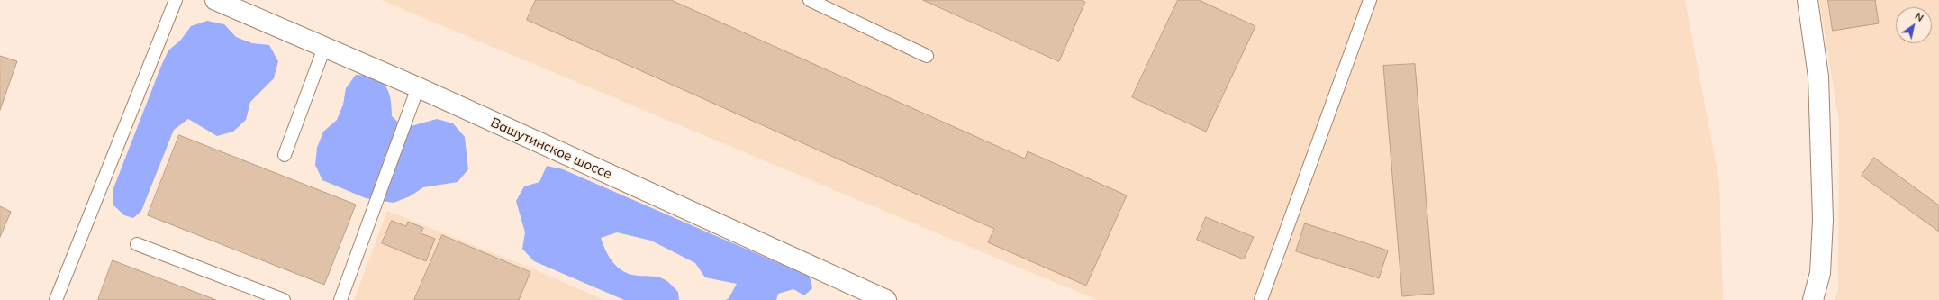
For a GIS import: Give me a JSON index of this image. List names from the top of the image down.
{
  "streets": {
    "street": ["Вашутинское шоссе"]
  },
  "north": "top right"
}
